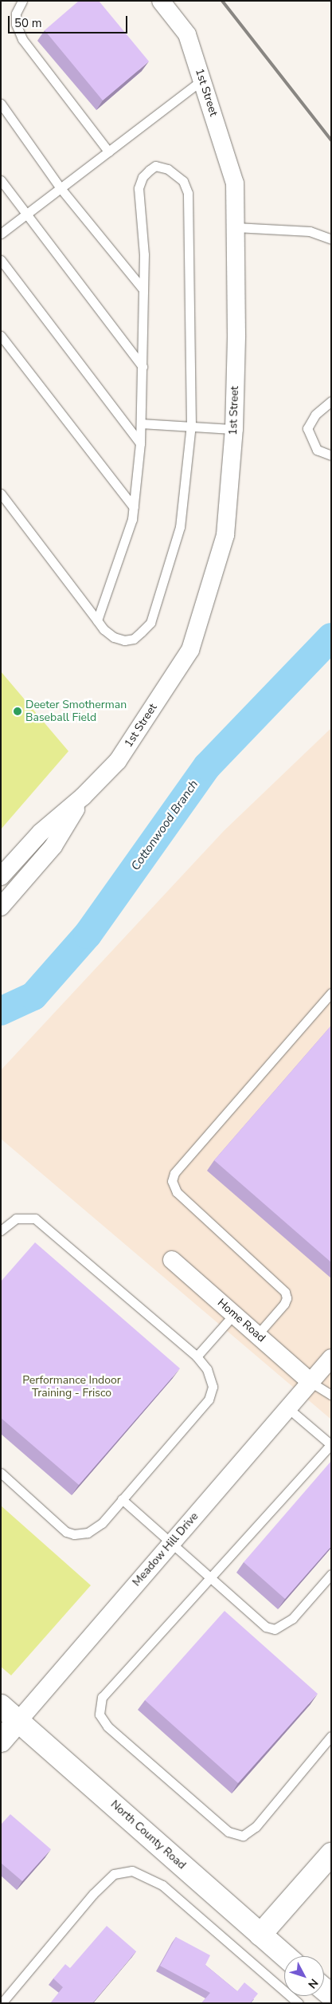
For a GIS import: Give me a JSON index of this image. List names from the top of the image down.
{
  "streets": {
    "street": [
      "1st Street",
      "Home Road",
      "Meadow Hill Drive",
      "North County Road"
    ]
  },
  "crossings": [
    ["Home Road", "Meadow Hill Drive"],
    ["Meadow Hill Drive", "North County Road"]
  ],
  "water": ["Cottonwood Branch"],
  "parks": ["Performance Indoor Training - Frisco"],
  "places": ["Deeter Smotherman Baseball Field"],
  "scale_bar": "50 m",
  "north": "bottom right"
}
